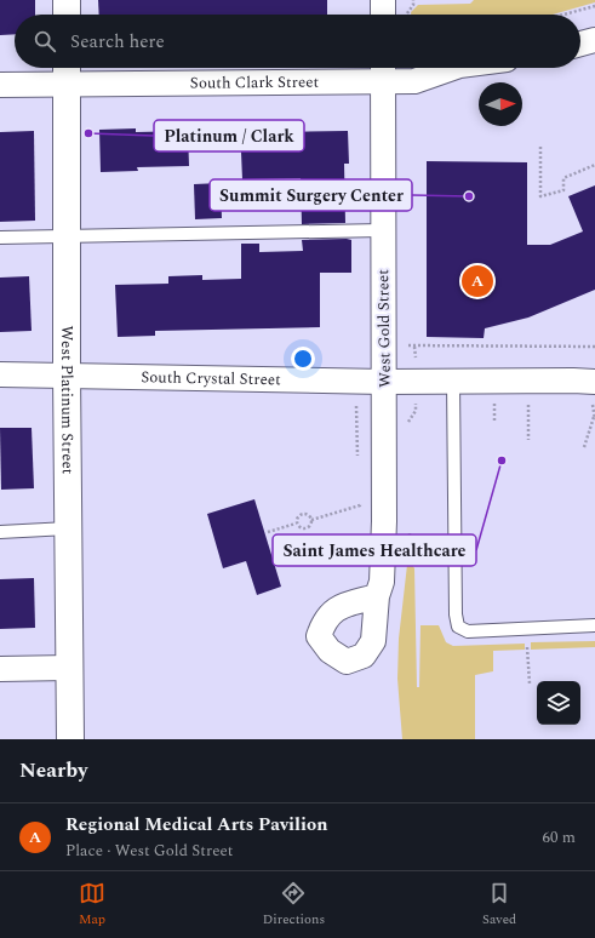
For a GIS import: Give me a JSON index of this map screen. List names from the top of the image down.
{
  "streets": {
    "street": [
      "South Clark Street",
      "West Gold Street",
      "South Crystal Street",
      "West Platinum Street"
    ]
  },
  "crossings": [
    ["South Clark Street", "West Gold Street"],
    ["South Clark Street", "West Platinum Street"],
    ["West Gold Street", "South Crystal Street"],
    ["South Crystal Street", "West Platinum Street"]
  ],
  "places": ["Platinum / Clark", "Summit Surgery Center", "Saint James Healthcare"],
  "north": "right",
  "page": {
    "search": "Search here",
    "pins": "A",
    "heading": "Nearby",
    "list": [
      {
        "mark": "A",
        "name": "Regional Medical Arts Pavilion",
        "note": "Place · West Gold Street",
        "value": "60 m"
      }
    ],
    "nav": ["Map", "Directions", "Saved"]
  }
}
